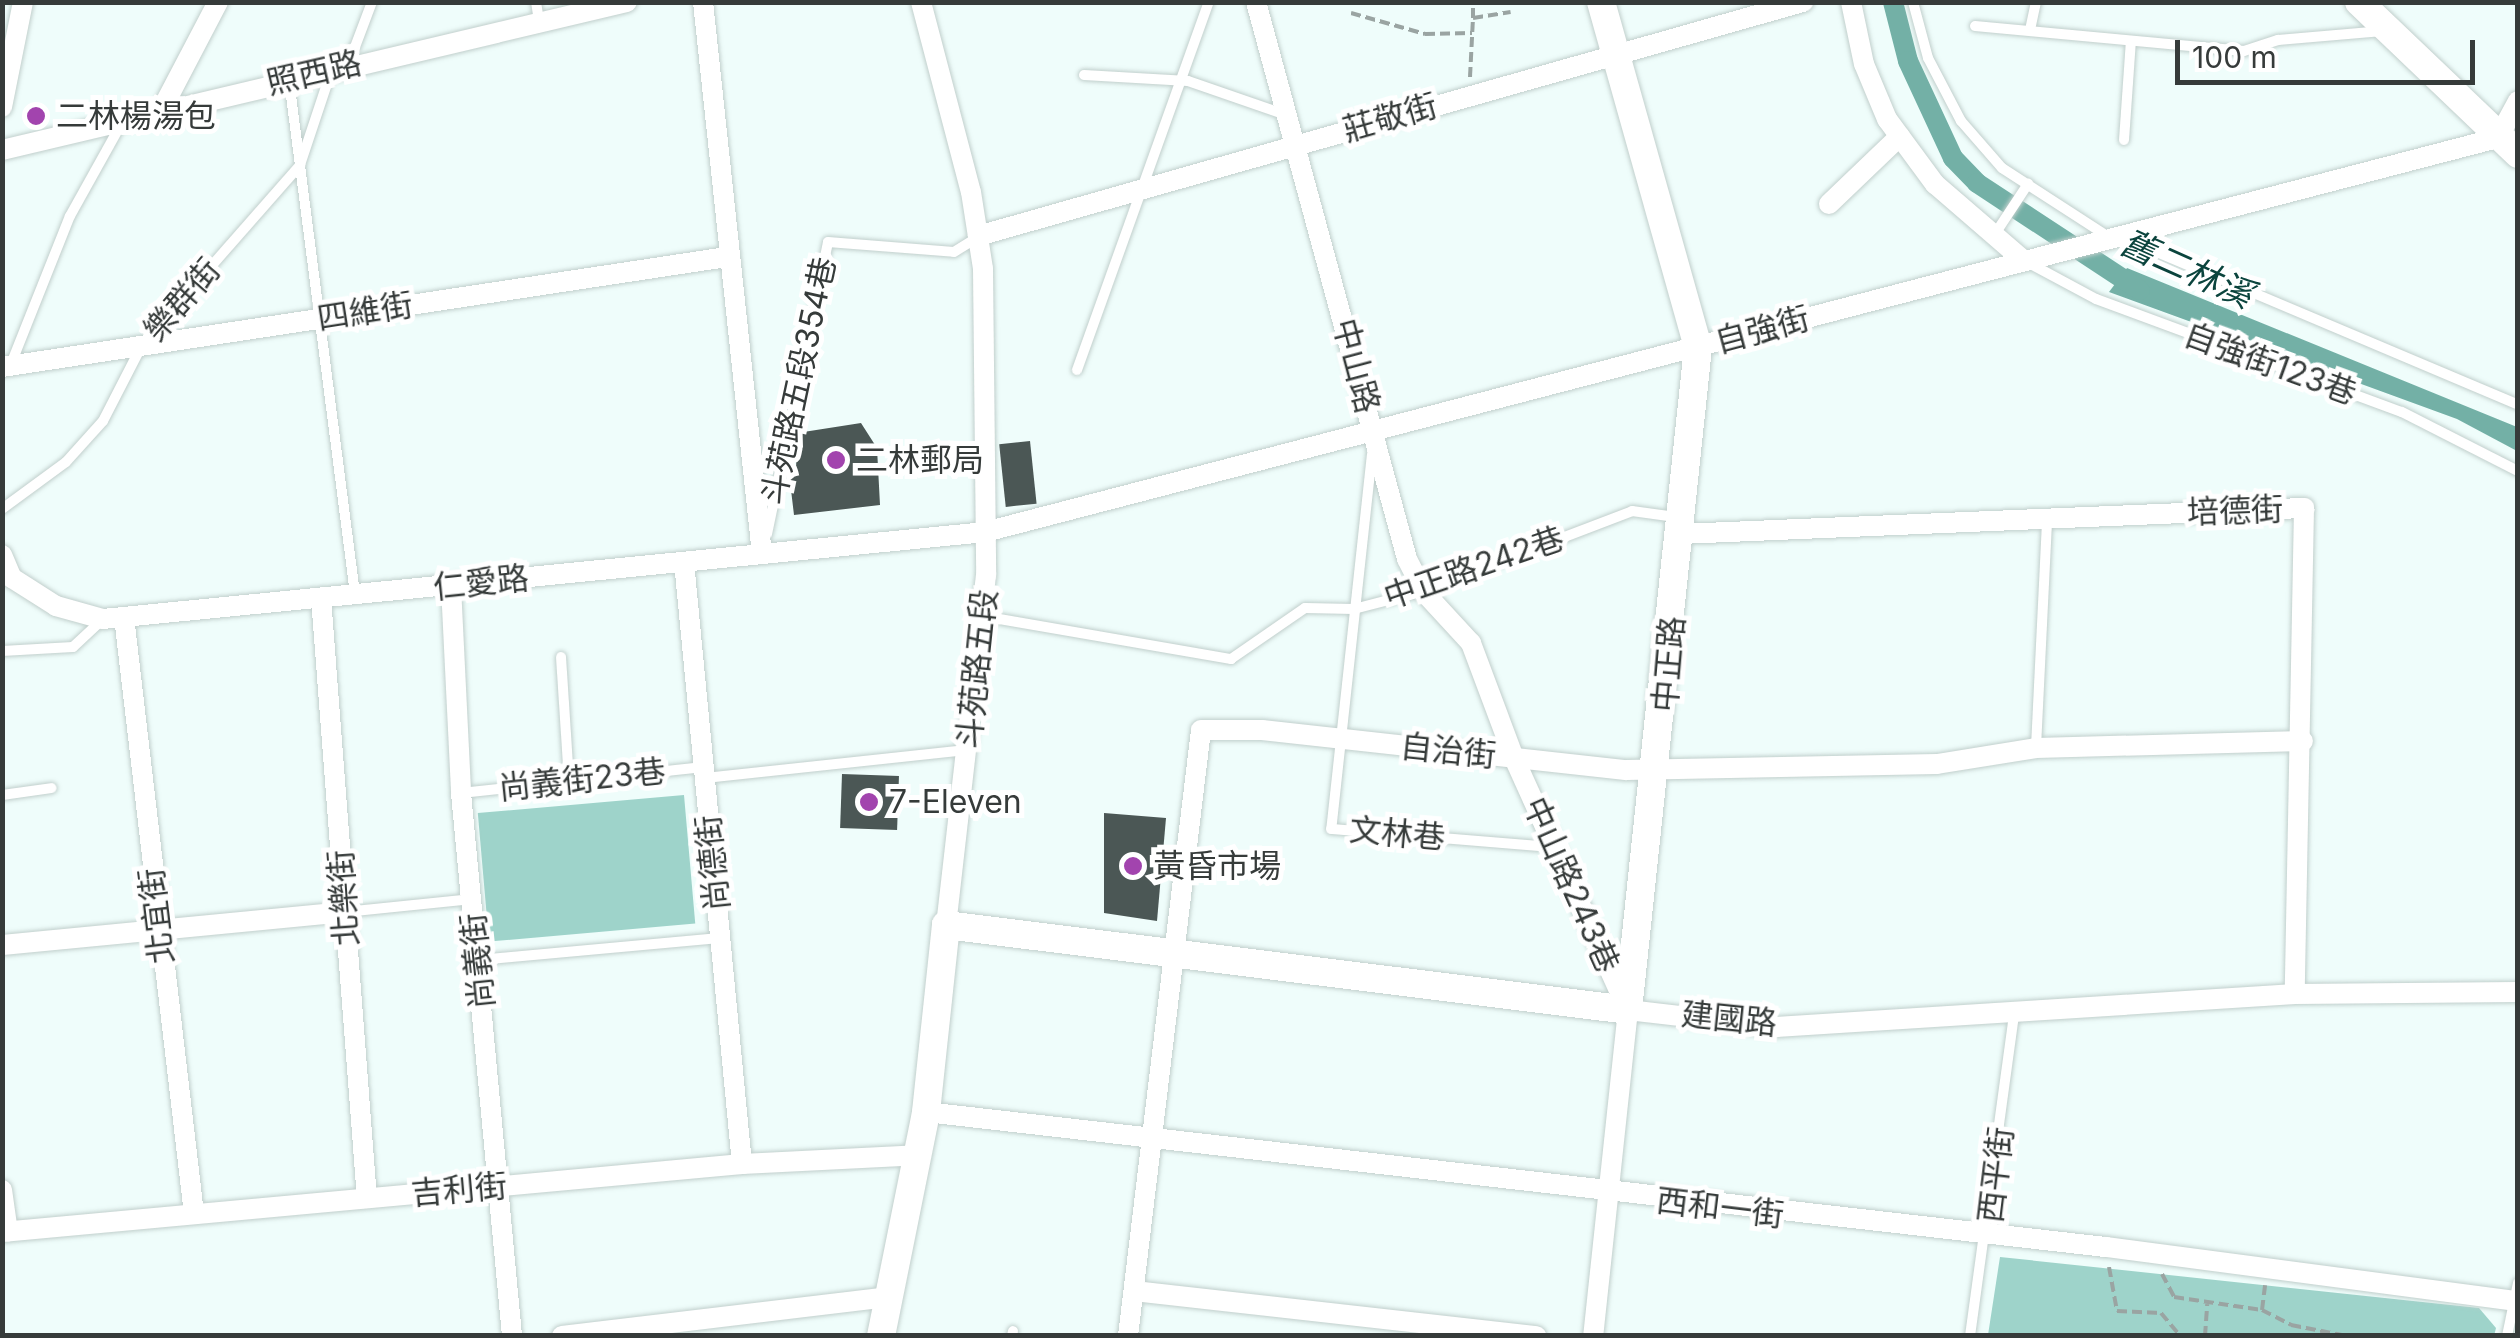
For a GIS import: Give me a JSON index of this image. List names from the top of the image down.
{
  "streets": {
    "main road": ["中正路", "斗苑路五段", "建國路"],
    "street": [
      "照西路",
      "莊敬街",
      "四維街",
      "自強街",
      "中山路",
      "培德街",
      "仁愛路",
      "自治街",
      "尚德街",
      "中山路243巷",
      "北樂街",
      "北宜街",
      "尚義街",
      "吉利街",
      "西和一街"
    ],
    "lane": [
      "樂群街",
      "自強街123巷",
      "斗苑路五段354巷",
      "中正路242巷",
      "尚義街23巷",
      "文林巷",
      "西平街"
    ]
  },
  "crossings": [
    ["照西路", "樂群街"],
    ["莊敬街", "中山路"],
    ["莊敬街", "斗苑路五段354巷"],
    ["莊敬街", "中正路"],
    ["莊敬街", "斗苑路五段"],
    ["樂群街", "四維街"],
    ["自強街", "自強街123巷"],
    ["自強街", "中山路"],
    ["自強街", "仁愛路"],
    ["自強街", "中正路"],
    ["自強街", "斗苑路五段"],
    ["自強街", "中山路243巷"],
    ["中山路", "中正路242巷"],
    ["中山路", "自治街"],
    ["中山路", "文林巷"],
    ["中山路", "中山路243巷"],
    ["斗苑路五段354巷", "仁愛路"],
    ["斗苑路五段354巷", "斗苑路五段"],
    ["培德街", "中正路242巷"],
    ["培德街", "中正路"],
    ["培德街", "自治街"],
    ["培德街", "建國路"],
    ["中正路242巷", "中正路"],
    ["中正路242巷", "斗苑路五段"],
    ["中正路242巷", "中山路243巷"],
    ["仁愛路", "斗苑路五段"],
    ["仁愛路", "尚德街"],
    ["仁愛路", "北樂街"],
    ["仁愛路", "北宜街"],
    ["仁愛路", "尚義街"],
    ["中正路", "自治街"],
    ["中正路", "中山路243巷"],
    ["中正路", "建國路"],
    ["中正路", "西和一街"],
    ["斗苑路五段", "尚義街23巷"],
    ["斗苑路五段", "建國路"],
    ["斗苑路五段", "吉利街"],
    ["斗苑路五段", "西和一街"],
    ["自治街", "文林巷"],
    ["自治街", "中山路243巷"],
    ["自治街", "建國路"],
    ["自治街", "西和一街"],
    ["尚義街23巷", "尚德街"],
    ["尚義街23巷", "尚義街"],
    ["文林巷", "中山路243巷"],
    ["尚德街", "吉利街"],
    ["中山路243巷", "建國路"],
    ["北樂街", "吉利街"],
    ["北宜街", "吉利街"],
    ["尚義街", "吉利街"],
    ["建國路", "西平街"],
    ["西平街", "西和一街"]
  ],
  "water": ["舊二林溪"],
  "places": [
    "二林楊湯包",
    "二林郵局",
    "7-Eleven",
    "黃昏市場"
  ],
  "scale_bar": "100 m"
}
